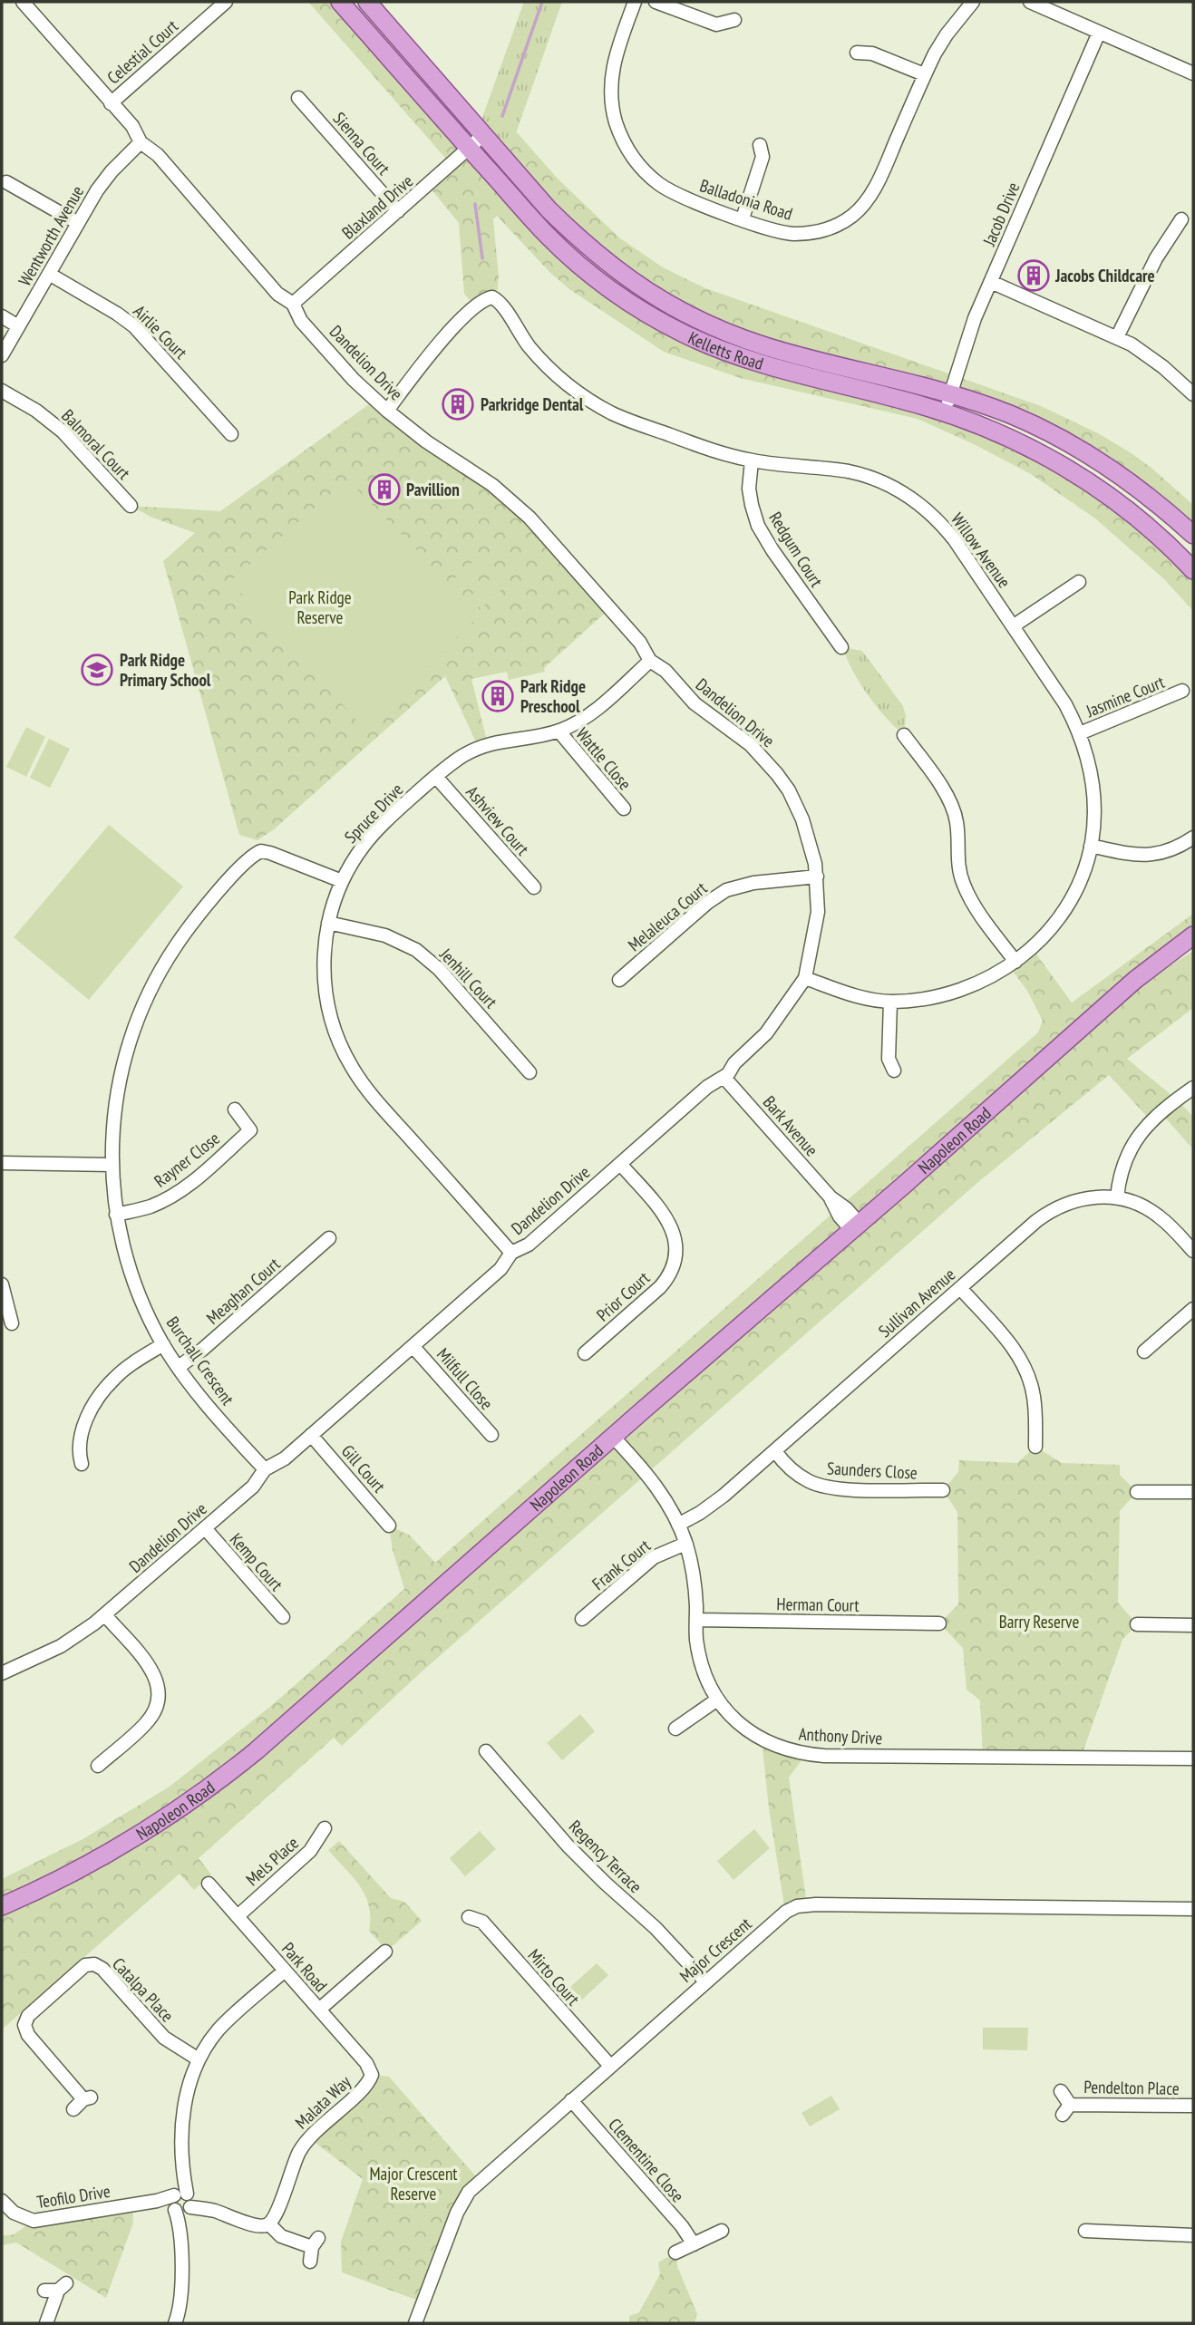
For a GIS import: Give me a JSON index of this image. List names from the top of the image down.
{
  "streets": {
    "main road": ["Kelletts Road", "Napoleon Road"],
    "street": [
      "Celestial Court",
      "Sienna Court",
      "Balladonia Road",
      "Blaxland Drive",
      "Jacob Drive",
      "Wentworth Avenue",
      "Airlie Court",
      "Dandelion Drive",
      "Balmoral Court",
      "Redgum Court",
      "Willow Avenue",
      "Jasmine Court",
      "Wattle Close",
      "Spruce Drive",
      "Ashview Court",
      "Melaleuca Court",
      "Jenhill Court",
      "Bark Avenue",
      "Rayner Close",
      "Meaghan Court",
      "Prior Court",
      "Sullivan Avenue",
      "Burchall Crescent",
      "Milfull Close",
      "Gill Court",
      "Saunders Close",
      "Kemp Court",
      "Frank Court",
      "Herman Court",
      "Anthony Drive",
      "Regency Terrace",
      "Mels Place",
      "Major Crescent",
      "Park Road",
      "Mirto Court",
      "Catalpa Place",
      "Pendelton Place",
      "Malata Way",
      "Clementine Close",
      "Teofilo Drive"
    ]
  },
  "crossings": [
    ["Celestial Court", "Dandelion Drive"],
    ["Sienna Court", "Blaxland Drive"],
    ["Blaxland Drive", "Kelletts Road"],
    ["Blaxland Drive", "Dandelion Drive"],
    ["Jacob Drive", "Kelletts Road"],
    ["Wentworth Avenue", "Airlie Court"],
    ["Wentworth Avenue", "Dandelion Drive"],
    ["Dandelion Drive", "Willow Avenue"],
    ["Dandelion Drive", "Spruce Drive"],
    ["Dandelion Drive", "Melaleuca Court"],
    ["Dandelion Drive", "Bark Avenue"],
    ["Dandelion Drive", "Prior Court"],
    ["Dandelion Drive", "Burchall Crescent"],
    ["Dandelion Drive", "Milfull Close"],
    ["Dandelion Drive", "Gill Court"],
    ["Dandelion Drive", "Kemp Court"],
    ["Redgum Court", "Willow Avenue"],
    ["Willow Avenue", "Jasmine Court"],
    ["Wattle Close", "Spruce Drive"],
    ["Spruce Drive", "Ashview Court"],
    ["Spruce Drive", "Jenhill Court"],
    ["Spruce Drive", "Burchall Crescent"],
    ["Bark Avenue", "Napoleon Road"],
    ["Napoleon Road", "Anthony Drive"],
    ["Rayner Close", "Burchall Crescent"],
    ["Meaghan Court", "Burchall Crescent"],
    ["Sullivan Avenue", "Saunders Close"],
    ["Sullivan Avenue", "Anthony Drive"],
    ["Frank Court", "Anthony Drive"],
    ["Herman Court", "Anthony Drive"],
    ["Regency Terrace", "Major Crescent"],
    ["Mels Place", "Park Road"],
    ["Major Crescent", "Mirto Court"],
    ["Major Crescent", "Clementine Close"],
    ["Park Road", "Malata Way"]
  ],
  "parks": ["Park Ridge Reserve", "Barry Reserve", "Major Crescent Reserve"],
  "places": {
    "building": [
      "Jacobs Childcare",
      "Parkridge Dental",
      "Pavillion",
      "Park Ridge Preschool"
    ],
    "school or university": ["Park Ridge Primary School"]
  }
}
